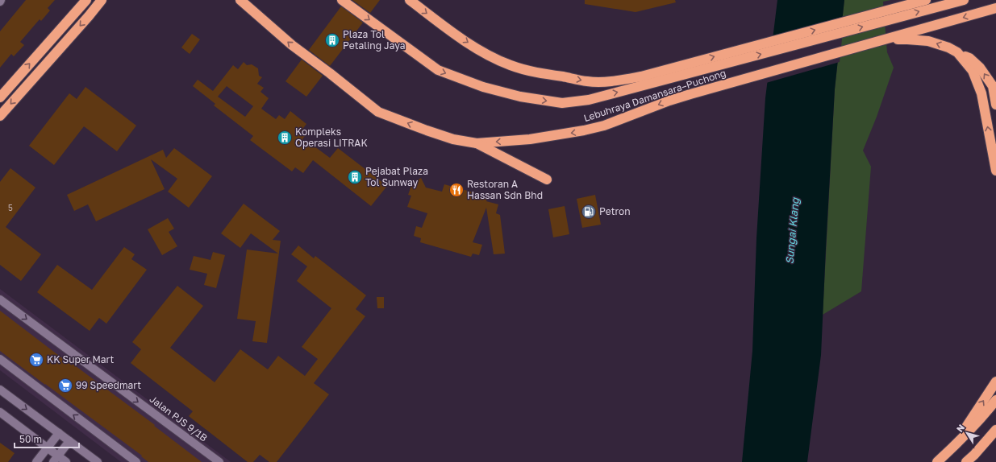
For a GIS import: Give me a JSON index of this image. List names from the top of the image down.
{
  "streets": {
    "highway": ["Lebuhraya Damansara–Puchong"],
    "street": ["Jalan PJS 9/1B"]
  },
  "water": ["Sungai Klang"],
  "places": {
    "building": ["Plaza Tol Petaling Jaya", "Kompleks Operasi LITRAK", "Pejabat Plaza Tol Sunway"],
    "restaurant": ["Restoran A Hassan Sdn Bhd"],
    "fuel station": ["Petron"],
    "supermarket": ["KK Super Mart", "99 Speedmart"]
  },
  "house_numbers": ["5"],
  "scale_bar": "50 m",
  "north": "top left"
}
